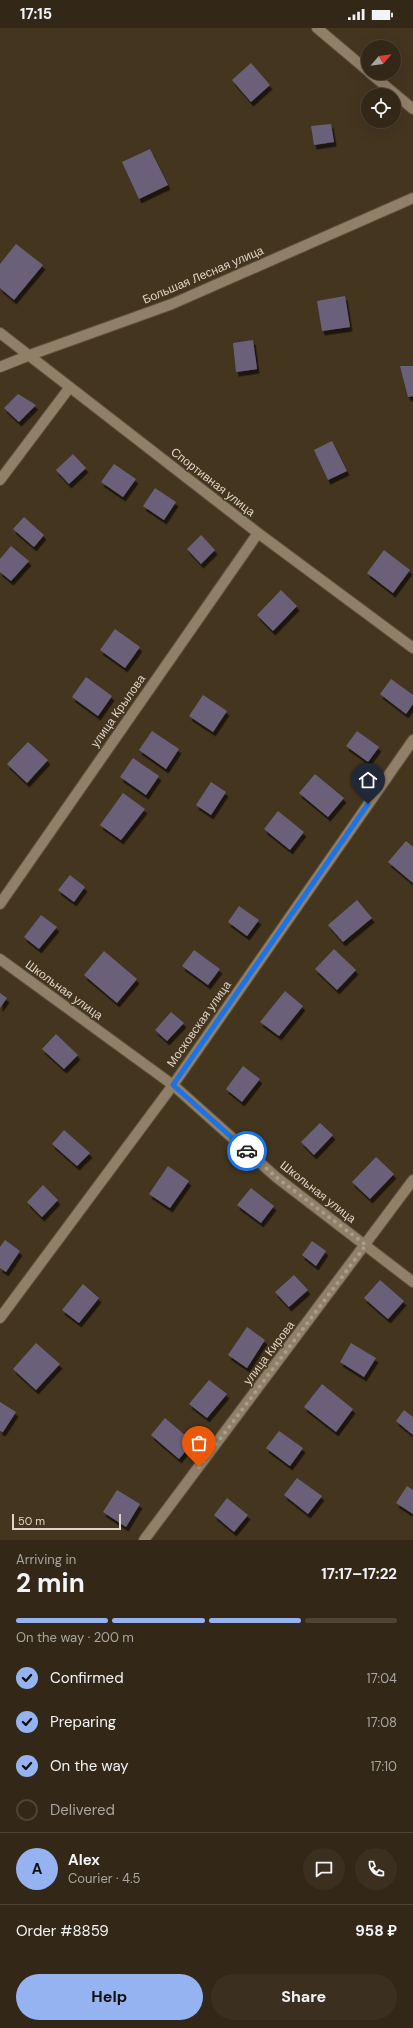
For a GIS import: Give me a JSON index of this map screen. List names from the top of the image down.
{
  "streets": {
    "street": [
      "Большая Лесная улица",
      "Спортивная улица",
      "улица Крылова",
      "Школьная улица",
      "Московская улица",
      "улица Кирова"
    ]
  },
  "crossings": [
    ["Большая Лесная улица", "Спортивная улица"],
    ["Спортивная улица", "улица Крылова"],
    ["Школьная улица", "Московская улица"],
    ["Школьная улица", "улица Кирова"]
  ],
  "scale_bar": "50 m",
  "north": "top right",
  "page": {
    "status": "17:15",
    "scale": "50 m",
    "heading": ["2 min", "Arriving in", "17:17–17:22"],
    "panel": [
      "Alex",
      "Courier · 4.5",
      "Order #8859",
      "958 ₽"
    ],
    "bar": "On the way · 200 m",
    "list": [
      ["Confirmed", "17:04"],
      ["Preparing", "17:08"],
      ["On the way", "17:10"],
      "Delivered"
    ],
    "round": "A",
    "buttons": ["Help", "Share"]
  }
}
